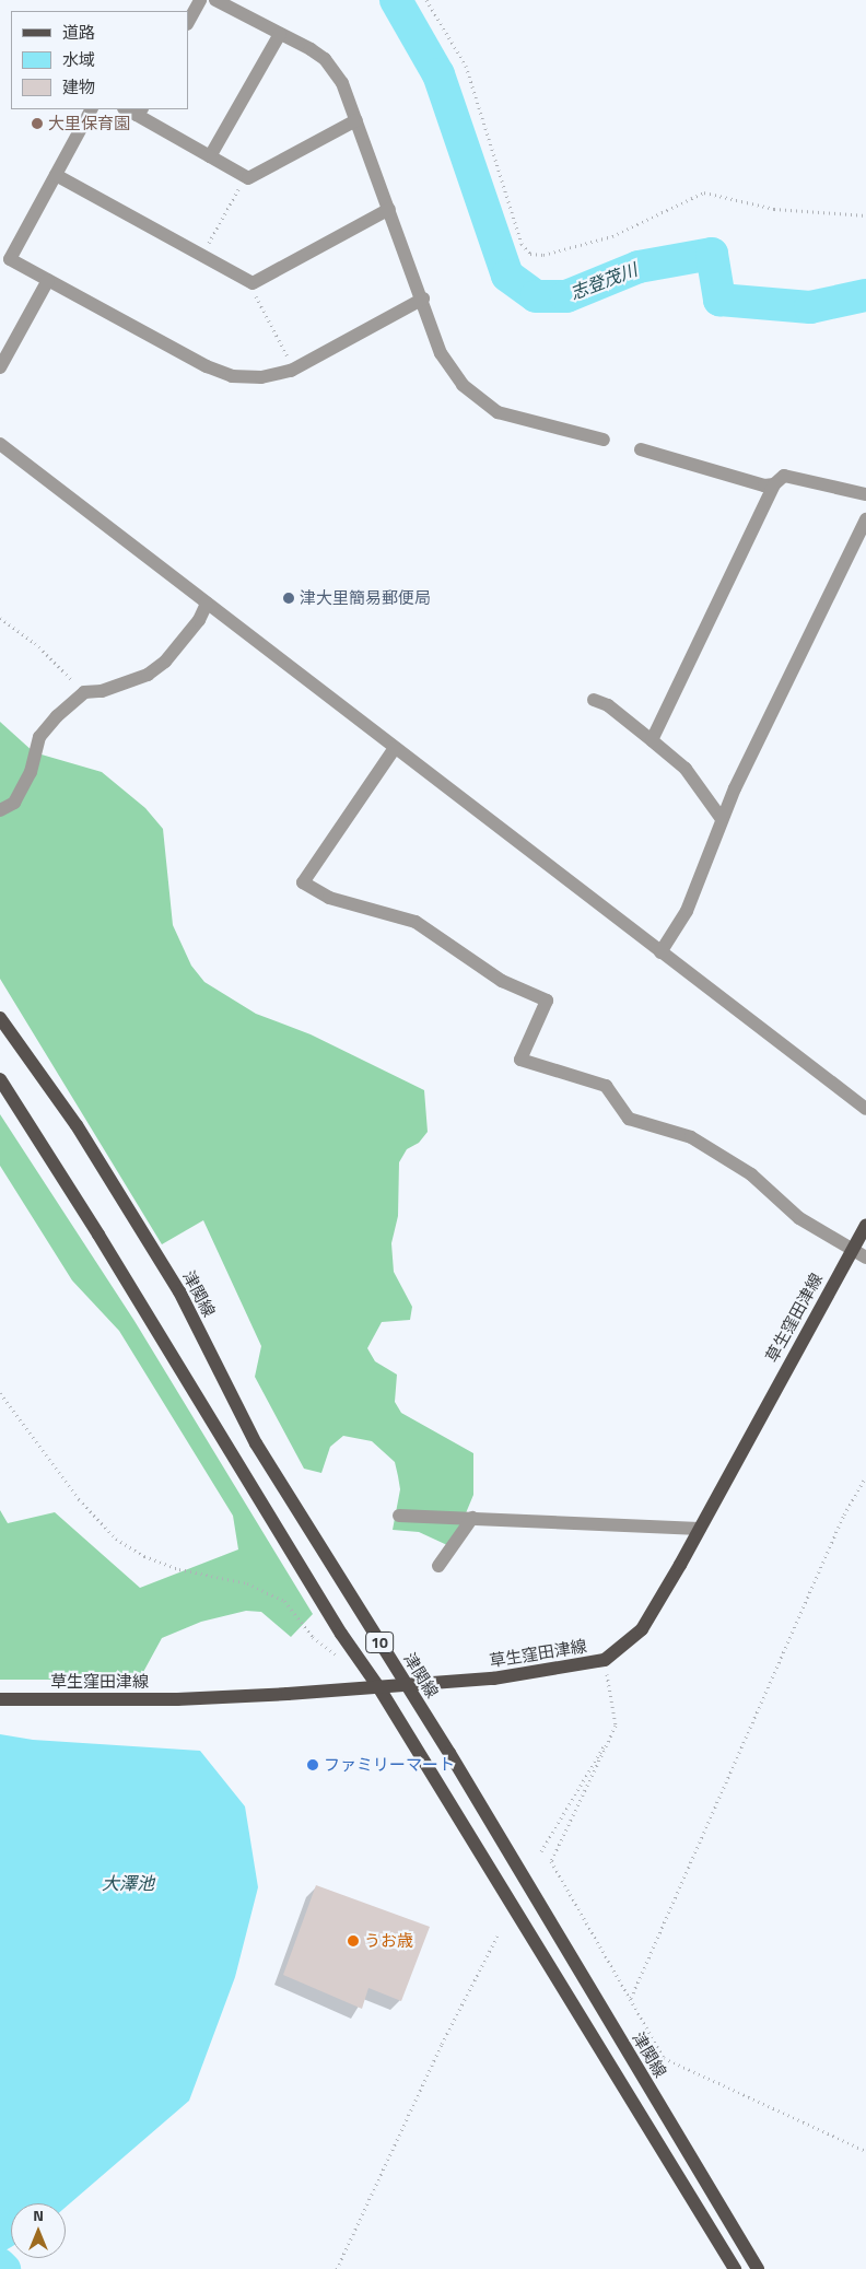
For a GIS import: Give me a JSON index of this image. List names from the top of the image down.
{
  "streets": {
    "main road": ["津関線", "草生窪田津線", "10"]
  },
  "crossings": [
    ["津関線", "草生窪田津線"],
    ["草生窪田津線", "10"]
  ],
  "water": ["志登茂川", "大澤池"],
  "places": [
    "大里保育園",
    "津大里簡易郵便局",
    "ファミリーマート",
    "うお歳"
  ],
  "legend": ["道路", "水域", "建物"],
  "north": "top"
}
